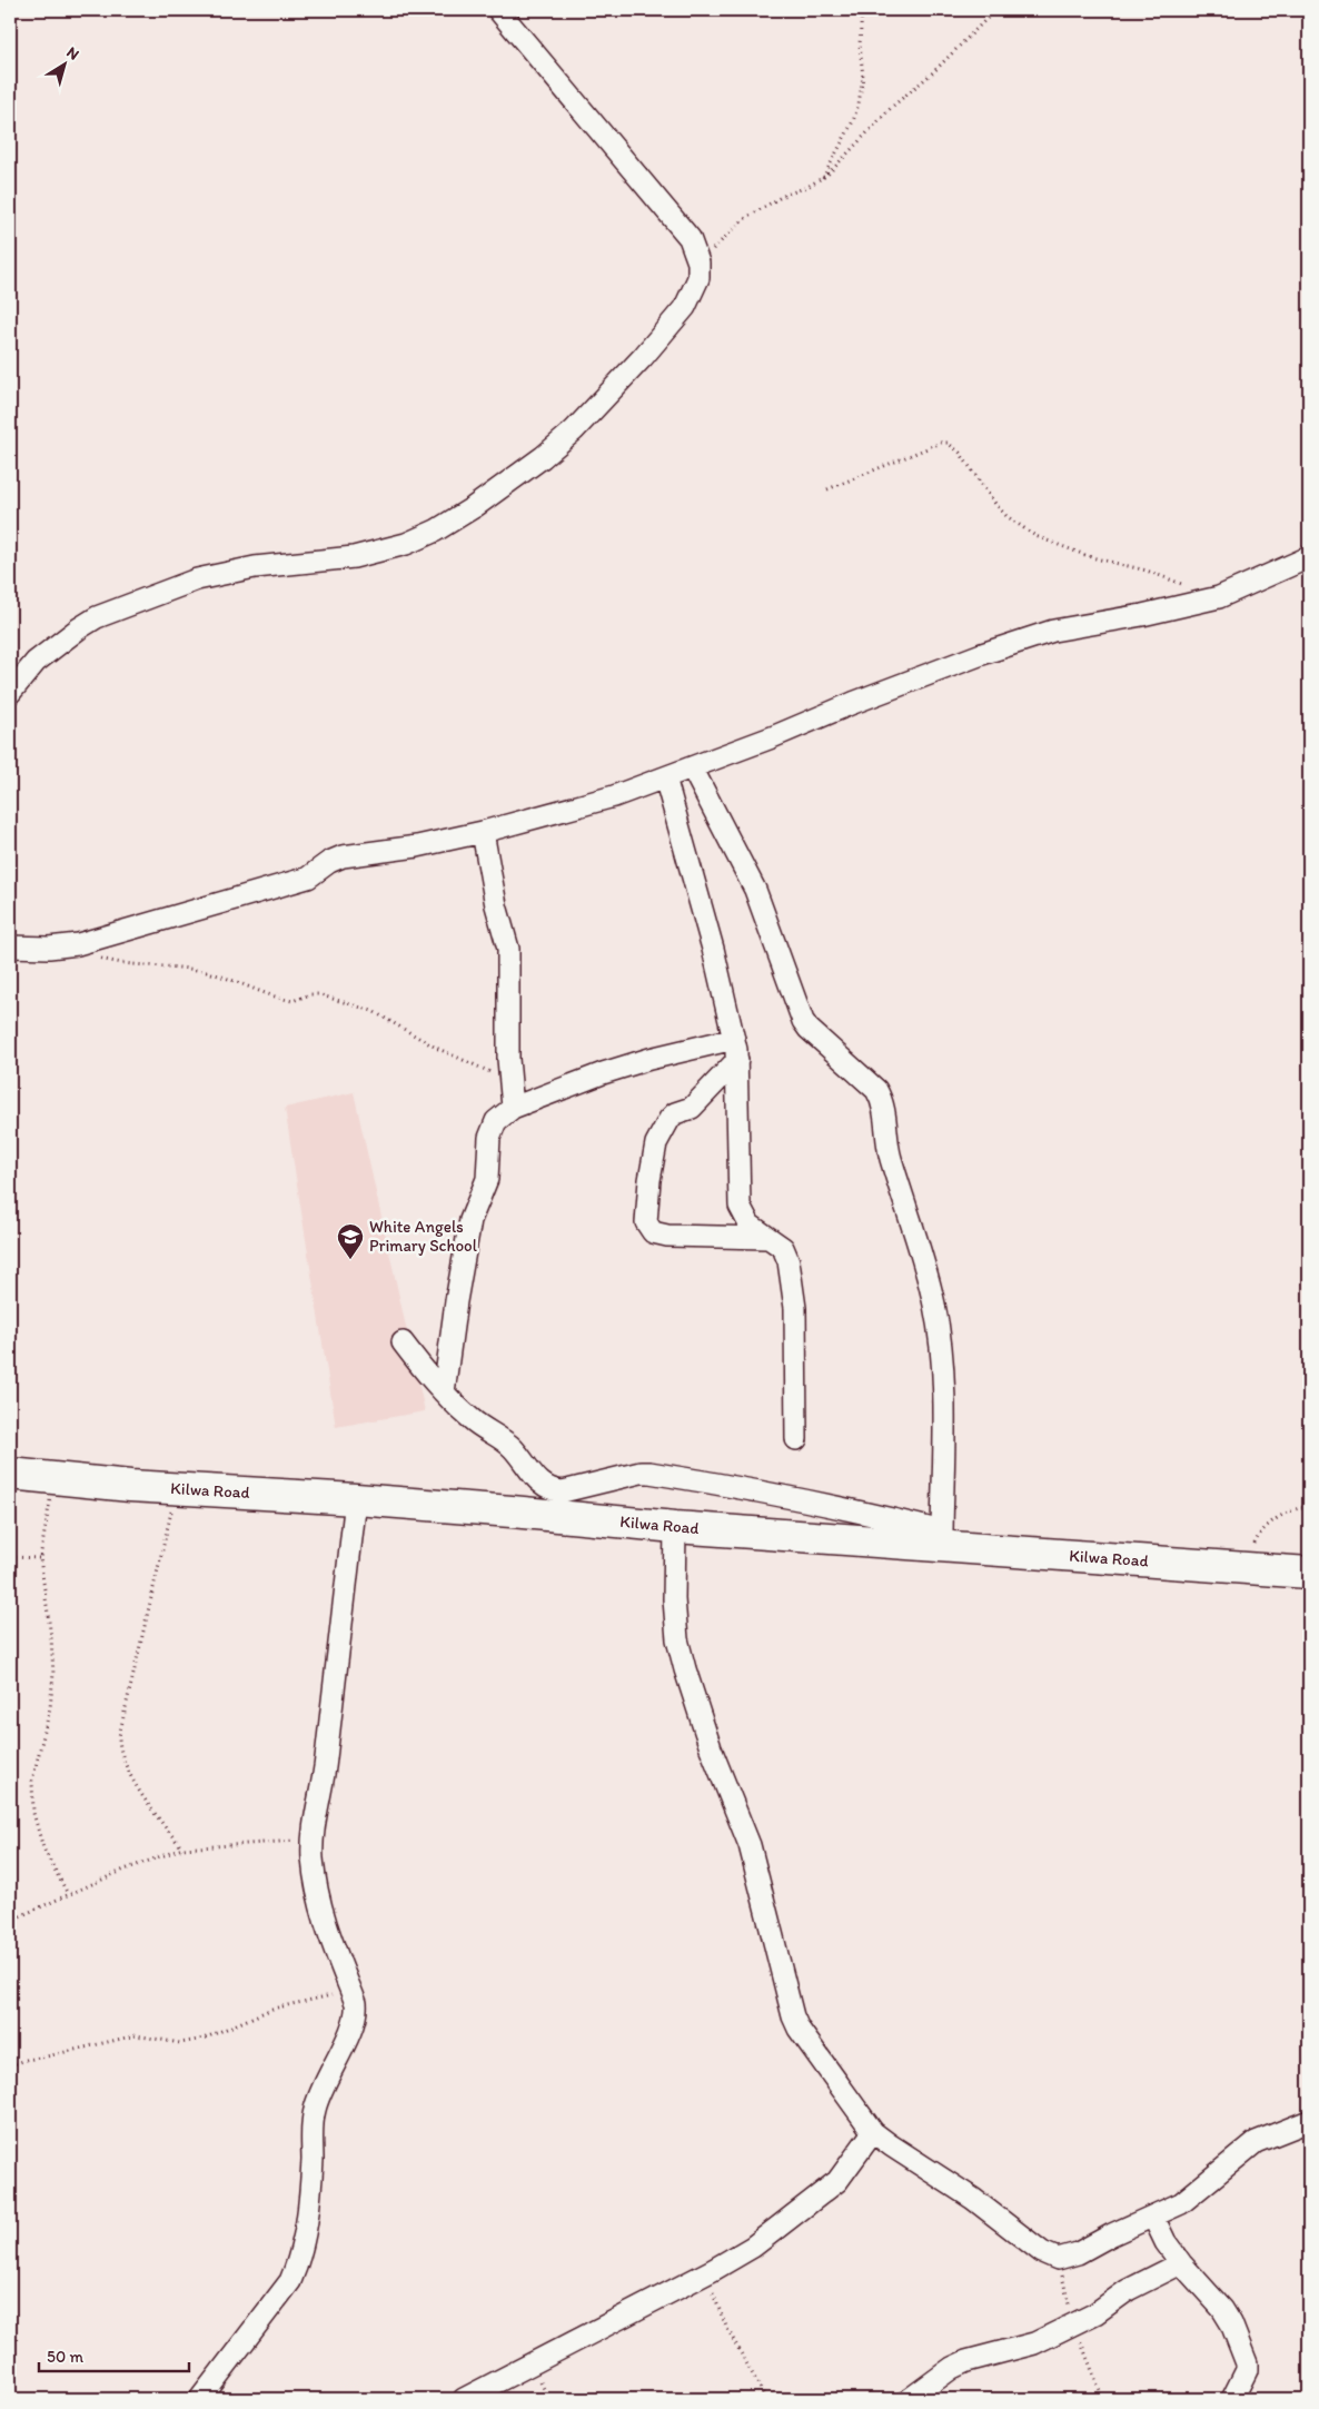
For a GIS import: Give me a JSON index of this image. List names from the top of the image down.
{
  "streets": {
    "highway": ["Kilwa Road"]
  },
  "places": {
    "school or university": ["White Angels Primary School"]
  },
  "scale_bar": "50 m",
  "north": "top right"
}
